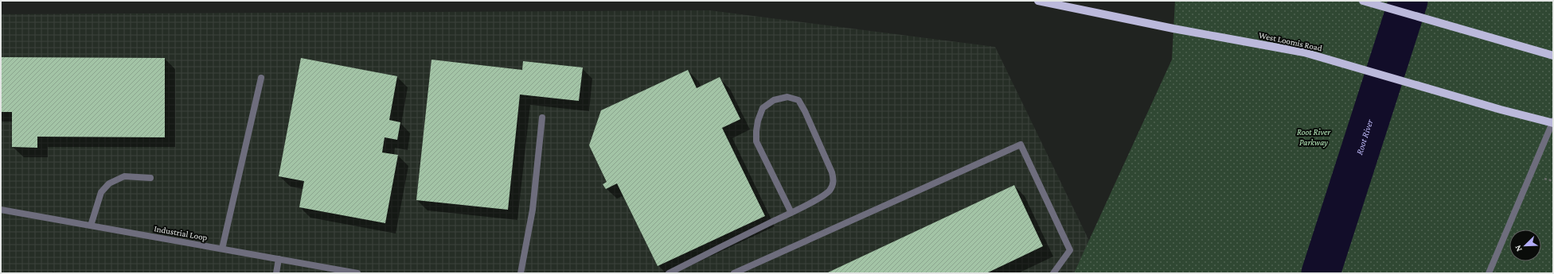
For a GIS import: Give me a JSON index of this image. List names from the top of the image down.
{
  "streets": {
    "main road": ["West Loomis Road"],
    "street": ["Industrial Loop"]
  },
  "water": ["Root River"],
  "parks": ["Root River Parkway"],
  "north": "bottom left"
}
